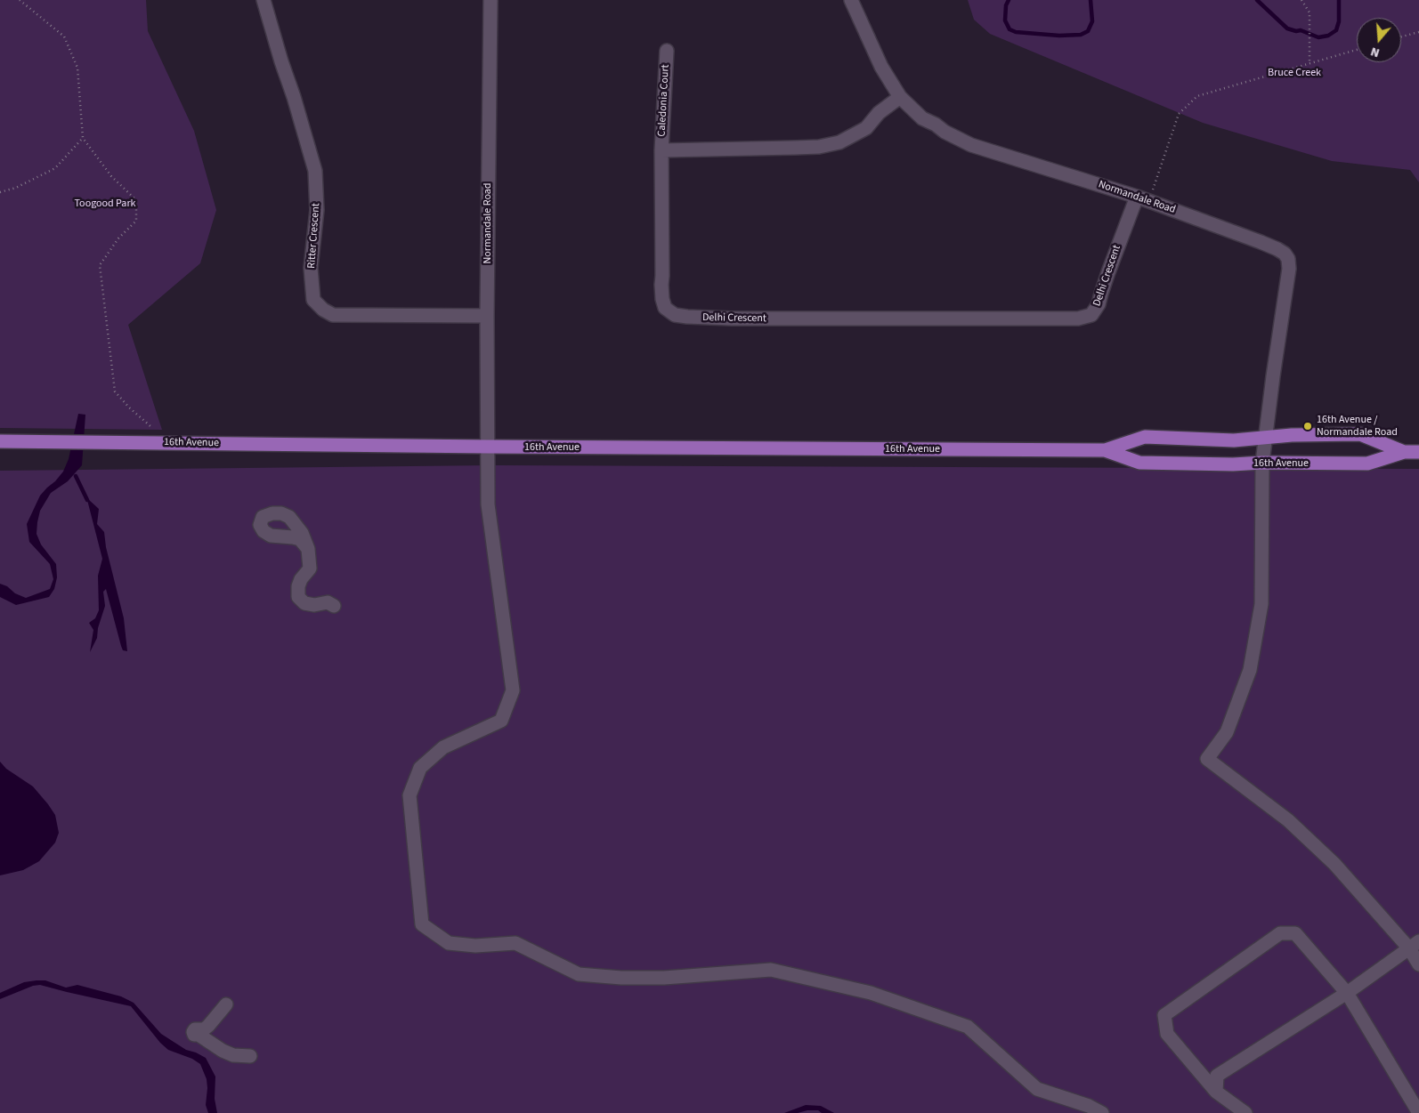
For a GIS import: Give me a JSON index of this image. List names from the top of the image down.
{
  "streets": {
    "main road": ["16th Avenue"],
    "street": [
      "Caledonia Court",
      "Normandale Road",
      "Ritter Crescent",
      "Delhi Crescent"
    ]
  },
  "crossings": [
    ["Caledonia Court", "Delhi Crescent"],
    ["Normandale Road", "Ritter Crescent"],
    ["Normandale Road", "Delhi Crescent"],
    ["Normandale Road", "16th Avenue"]
  ],
  "parks": ["Bruce Creek", "Toogood Park"],
  "places": ["16th Avenue / Normandale Road"],
  "north": "bottom"
}
